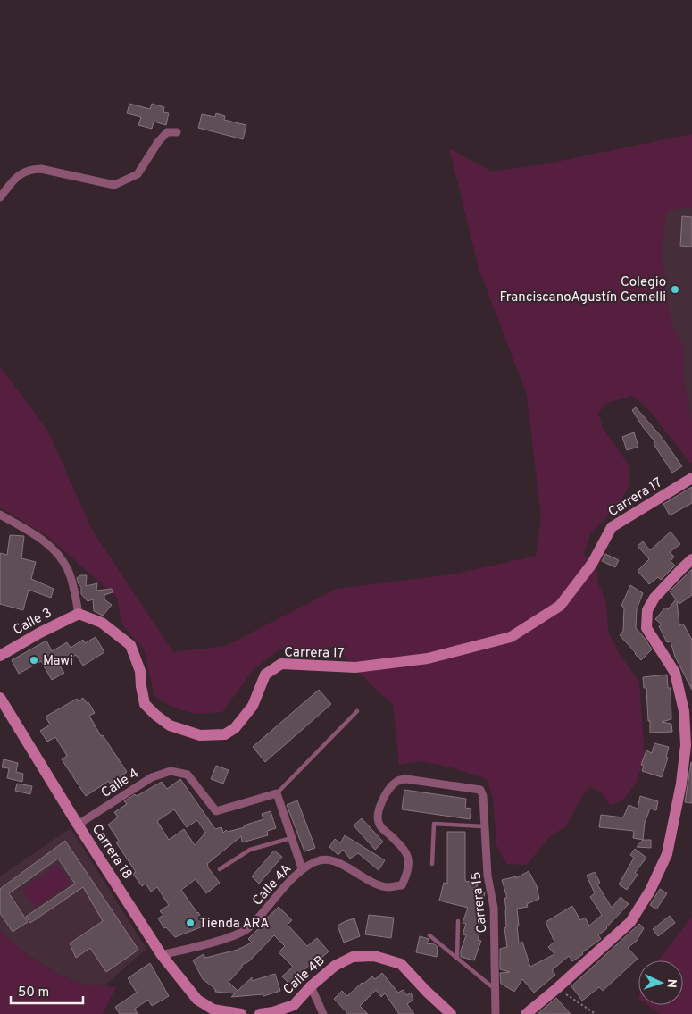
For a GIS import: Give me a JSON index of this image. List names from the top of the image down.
{
  "streets": {
    "street": [
      "Carrera 17",
      "Calle 3",
      "Calle 4",
      "Carrera 18",
      "Calle 4A",
      "Carrera 15",
      "Calle 4B"
    ]
  },
  "crossings": [
    ["Carrera 17", "Calle 3"],
    ["Calle 4", "Carrera 18"],
    ["Carrera 18", "Calle 4A"],
    ["Calle 4A", "Carrera 15"]
  ],
  "places": ["Colegio FranciscanoAgustín Gemelli", "Mawi", "Tienda ARA"],
  "scale_bar": "50 m",
  "north": "right"
}
